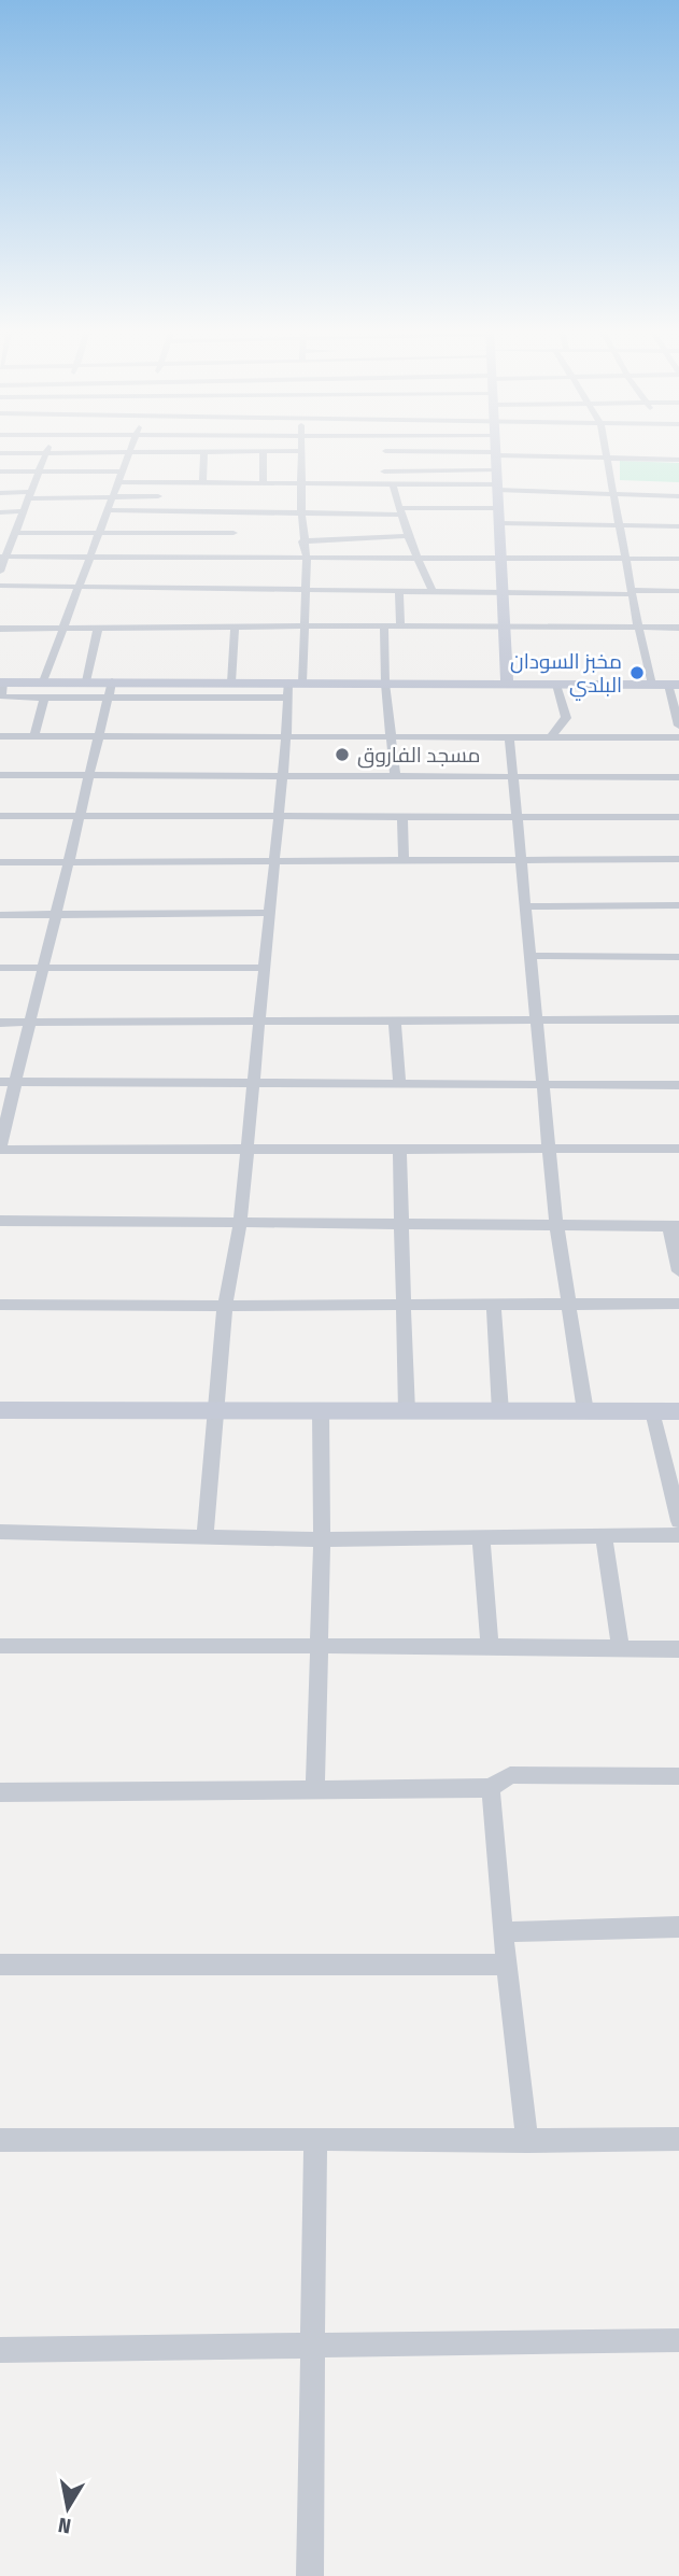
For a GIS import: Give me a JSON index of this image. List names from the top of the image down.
{
  "places": ["مخبز السودان البلدي", "مسجد الفاروق"],
  "north": "bottom"
}
